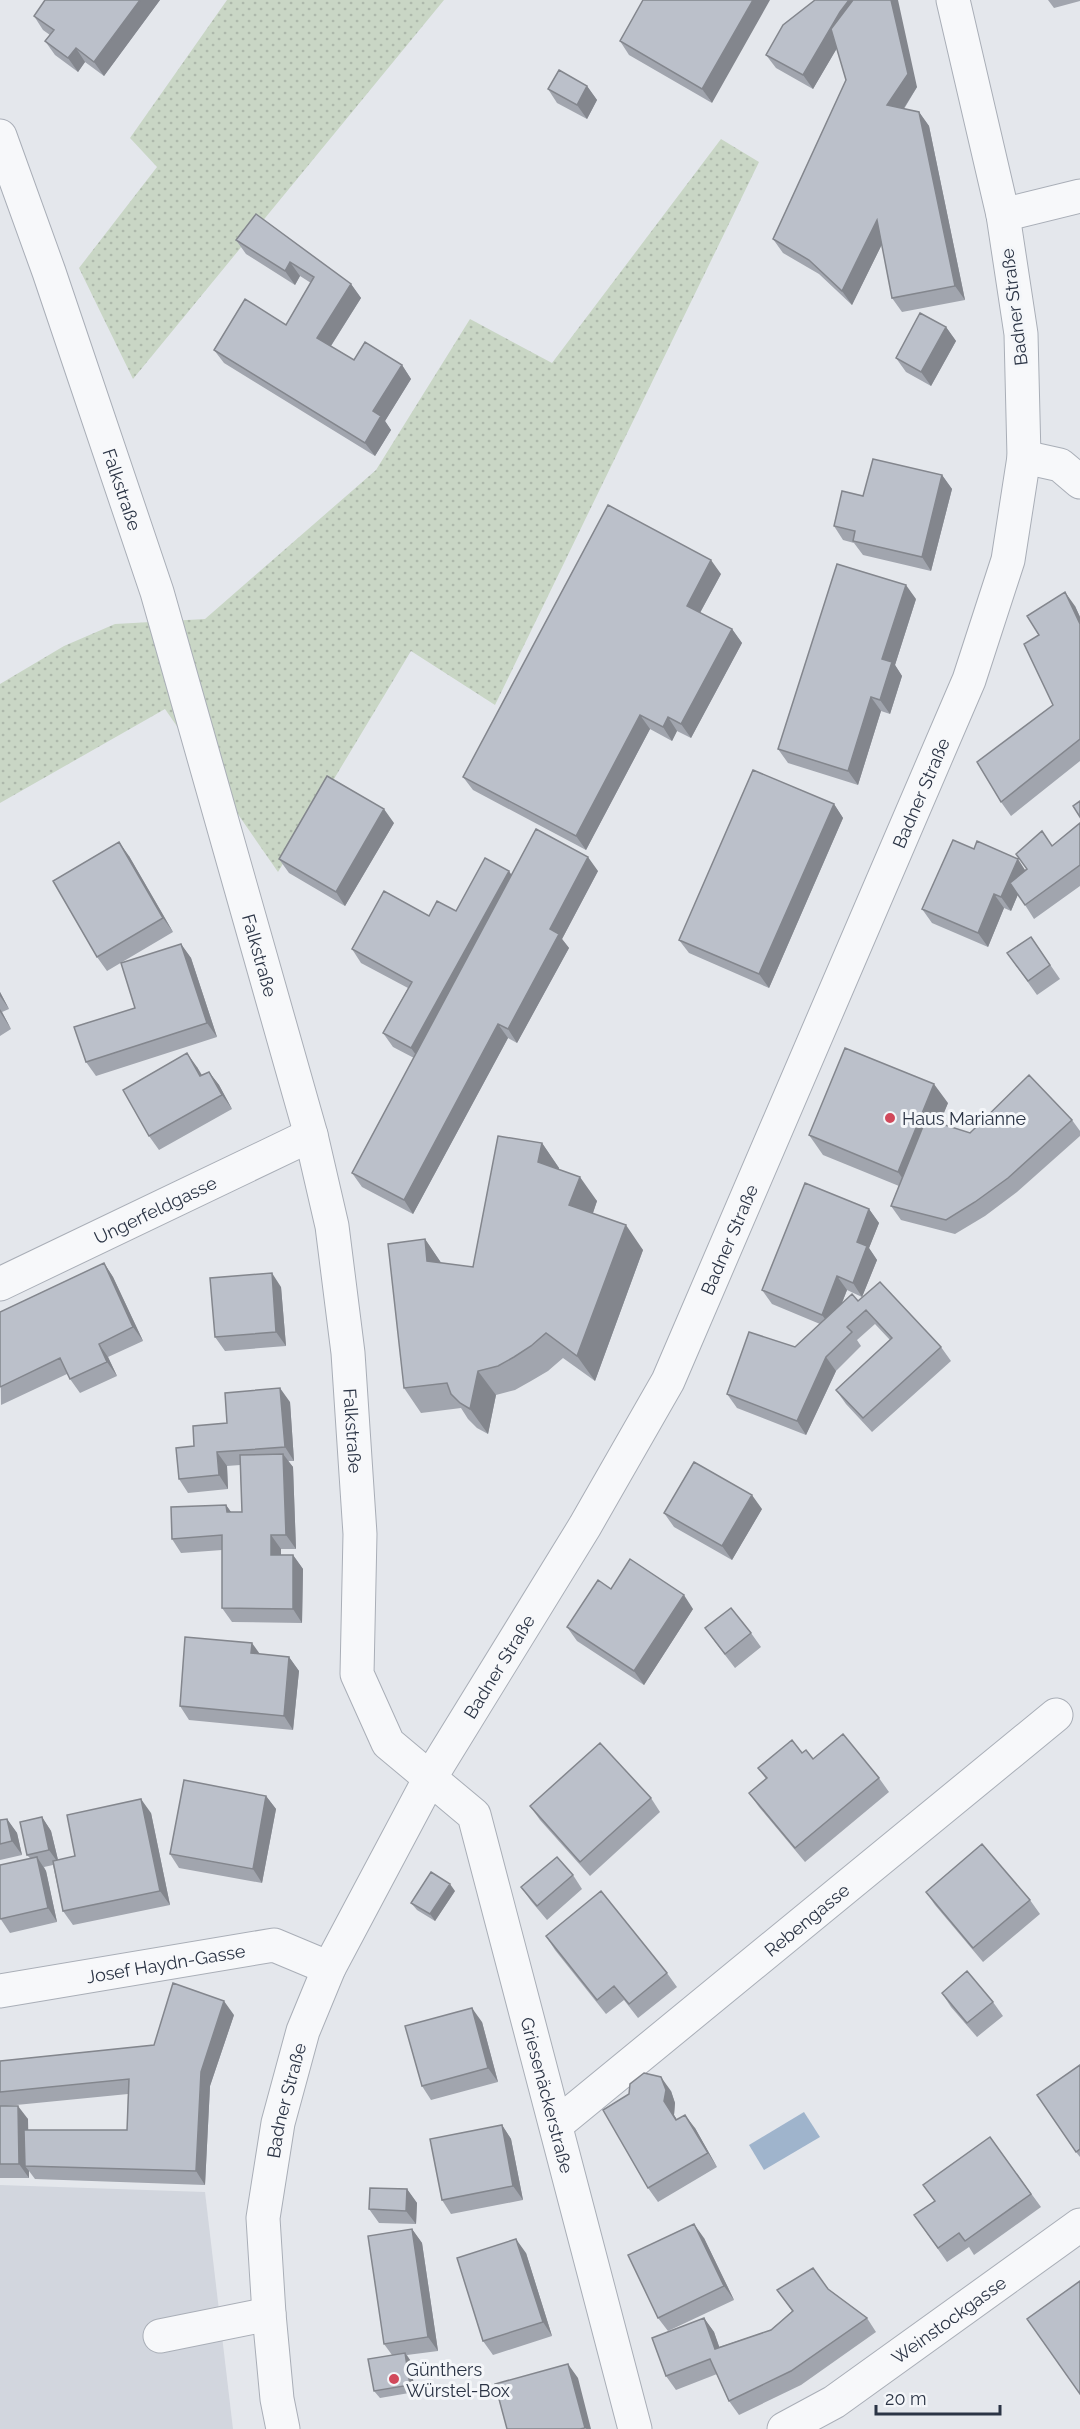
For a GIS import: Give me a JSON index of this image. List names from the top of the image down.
{
  "streets": {
    "street": [
      "Badner Straße",
      "Falkstraße",
      "Ungerfeldgasse",
      "Rebengasse",
      "Josef Haydn-Gasse",
      "Griesenäckerstraße",
      "Weinstockgasse"
    ]
  },
  "crossings": [
    ["Badner Straße", "Falkstraße"],
    ["Badner Straße", "Josef Haydn-Gasse"],
    ["Badner Straße", "Griesenäckerstraße"],
    ["Falkstraße", "Ungerfeldgasse"],
    ["Falkstraße", "Griesenäckerstraße"],
    ["Rebengasse", "Griesenäckerstraße"]
  ],
  "places": ["Haus Marianne", "Günthers Würstel-Box"],
  "scale_bar": "20 m"
}
